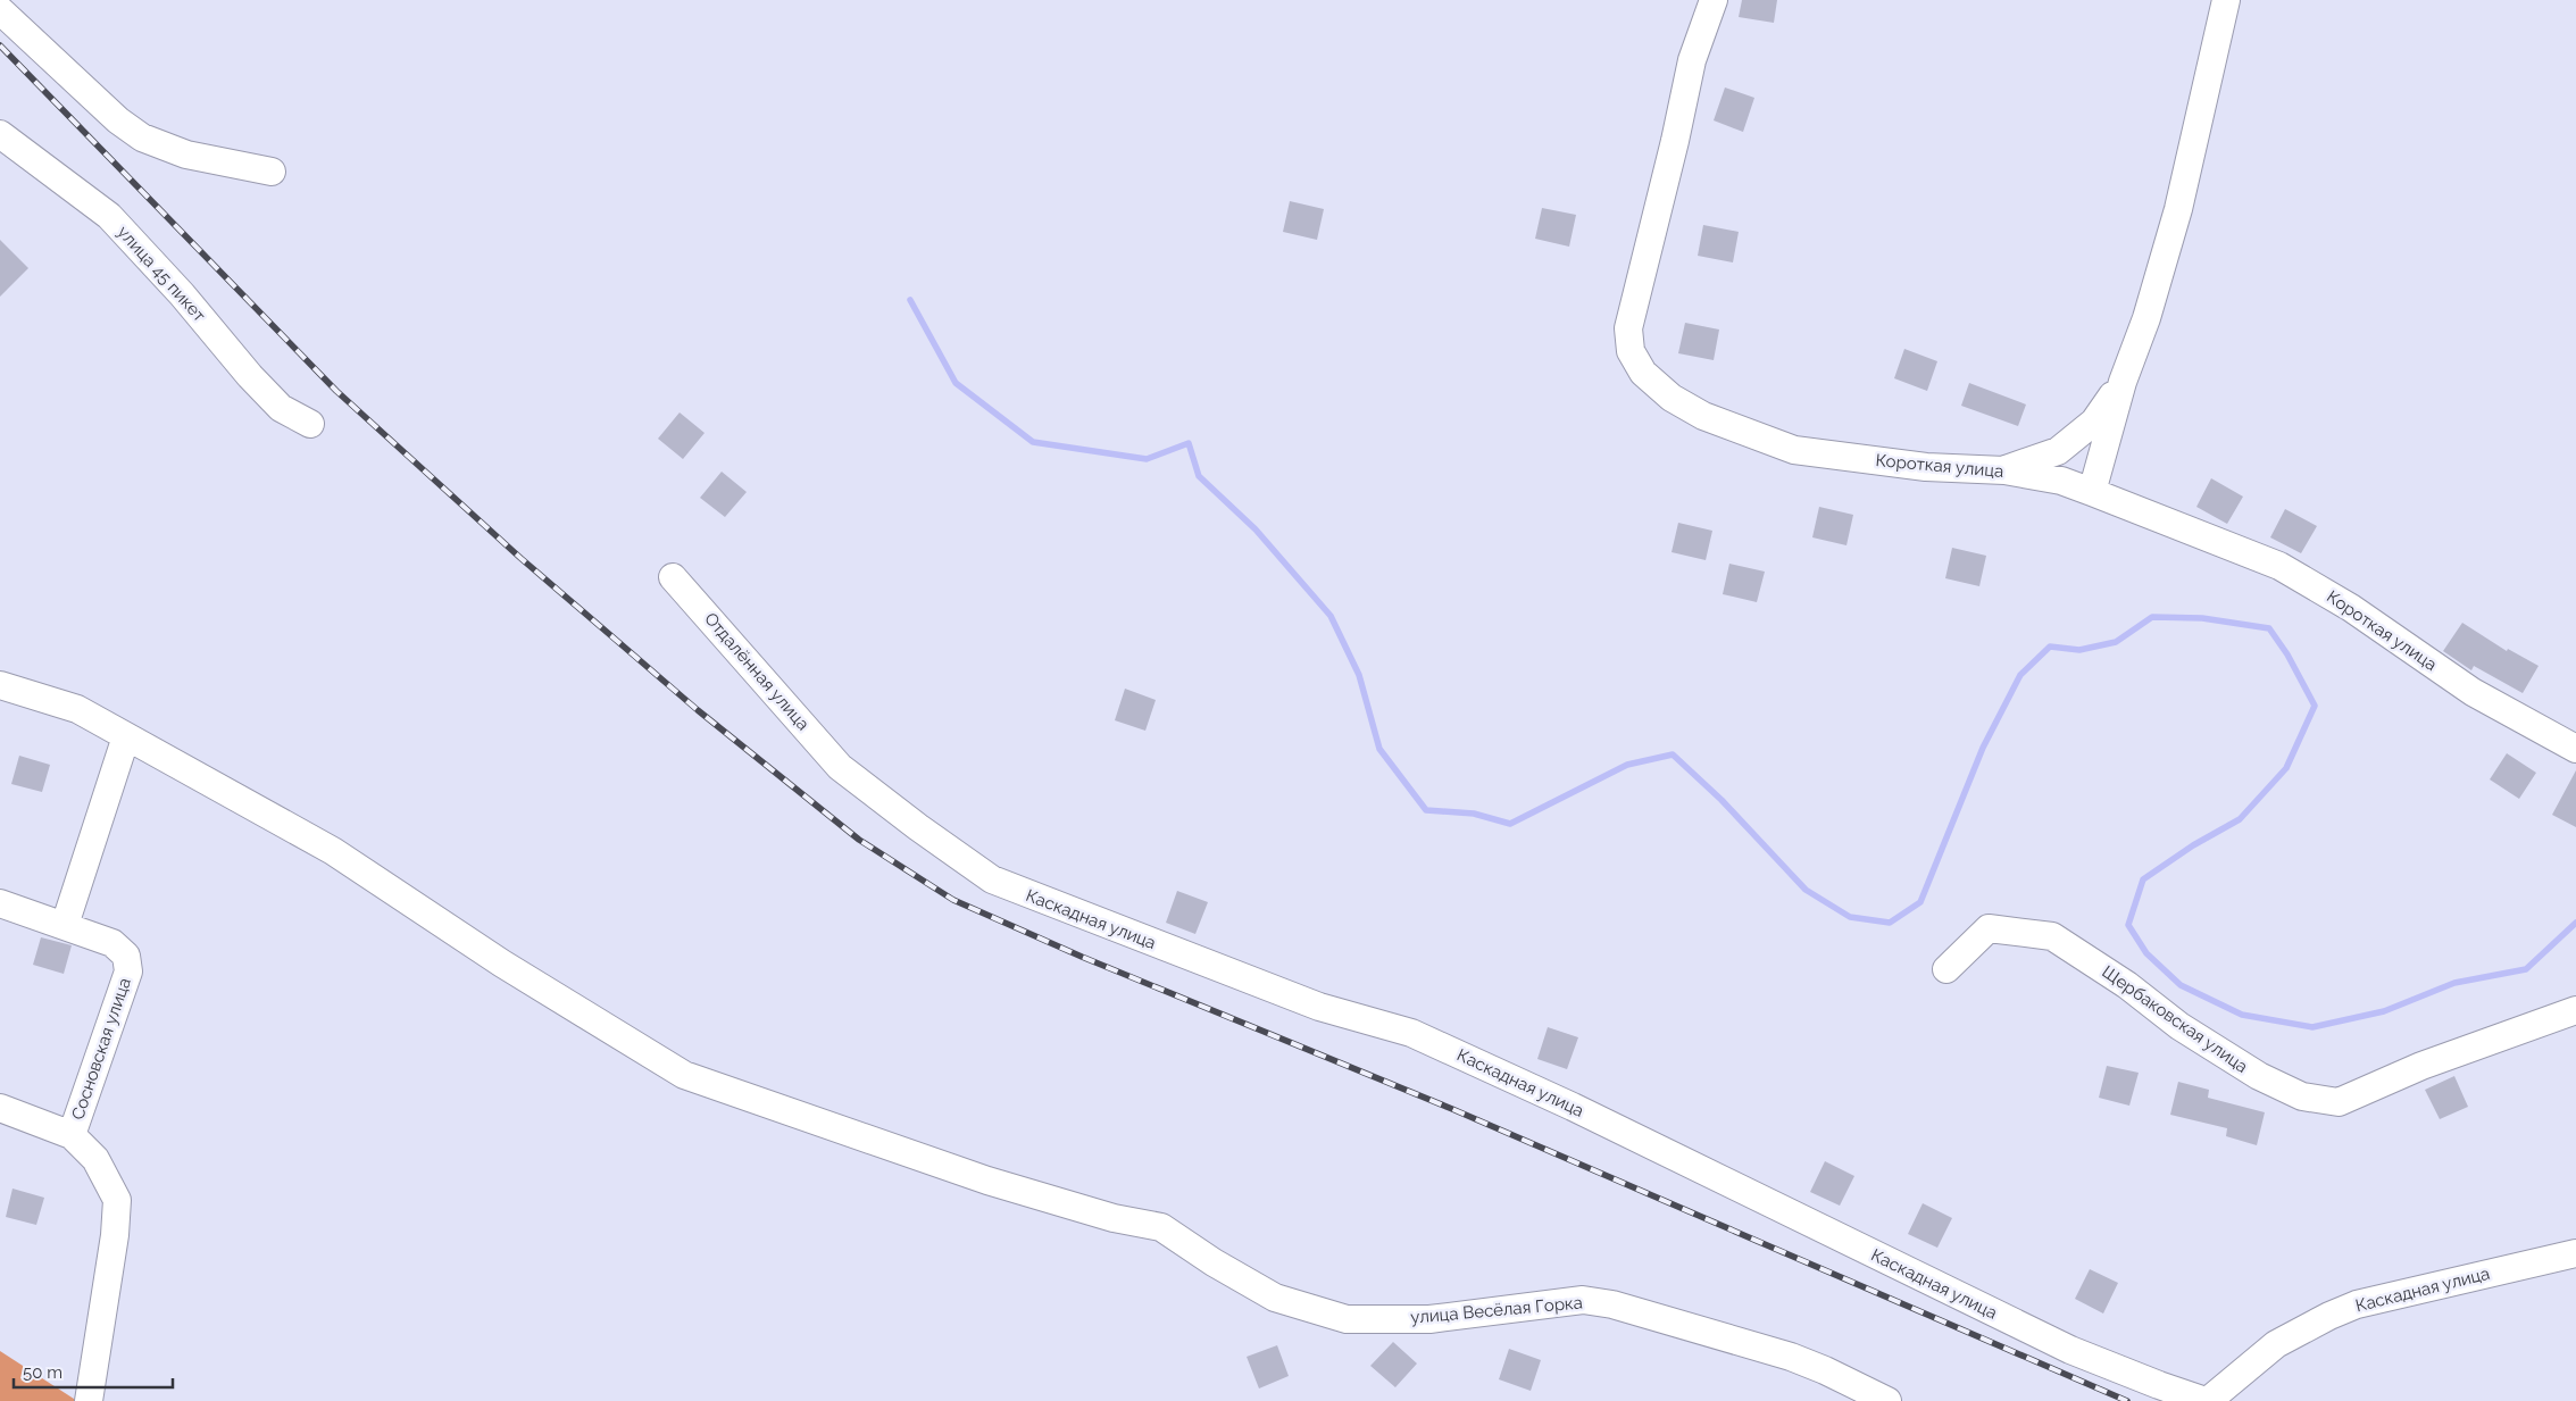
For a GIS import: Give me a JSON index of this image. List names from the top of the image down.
{
  "streets": {
    "street": [
      "улица 45 пикет",
      "Короткая улица",
      "Отдалённая улица",
      "Каскадная улица",
      "Щербаковская улица",
      "Сосновская улица",
      "улица Весёлая Горка"
    ]
  },
  "crossings": [
    ["Отдалённая улица", "Каскадная улица"]
  ],
  "scale_bar": "50 m"
}
